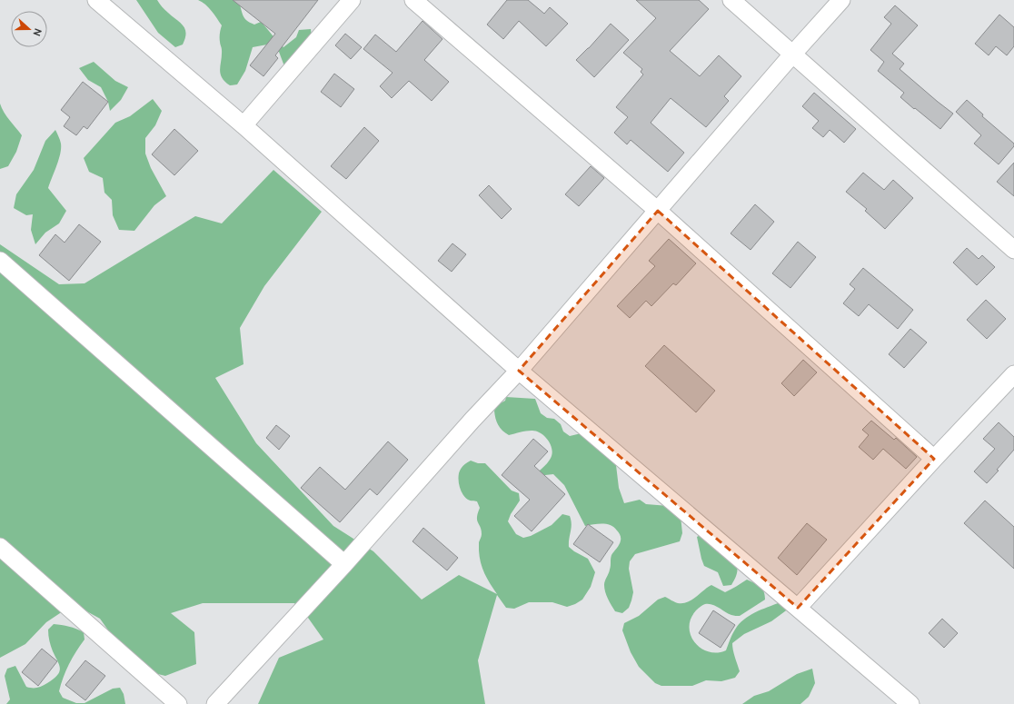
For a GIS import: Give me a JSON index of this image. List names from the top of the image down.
{
  "north": "right"
}
